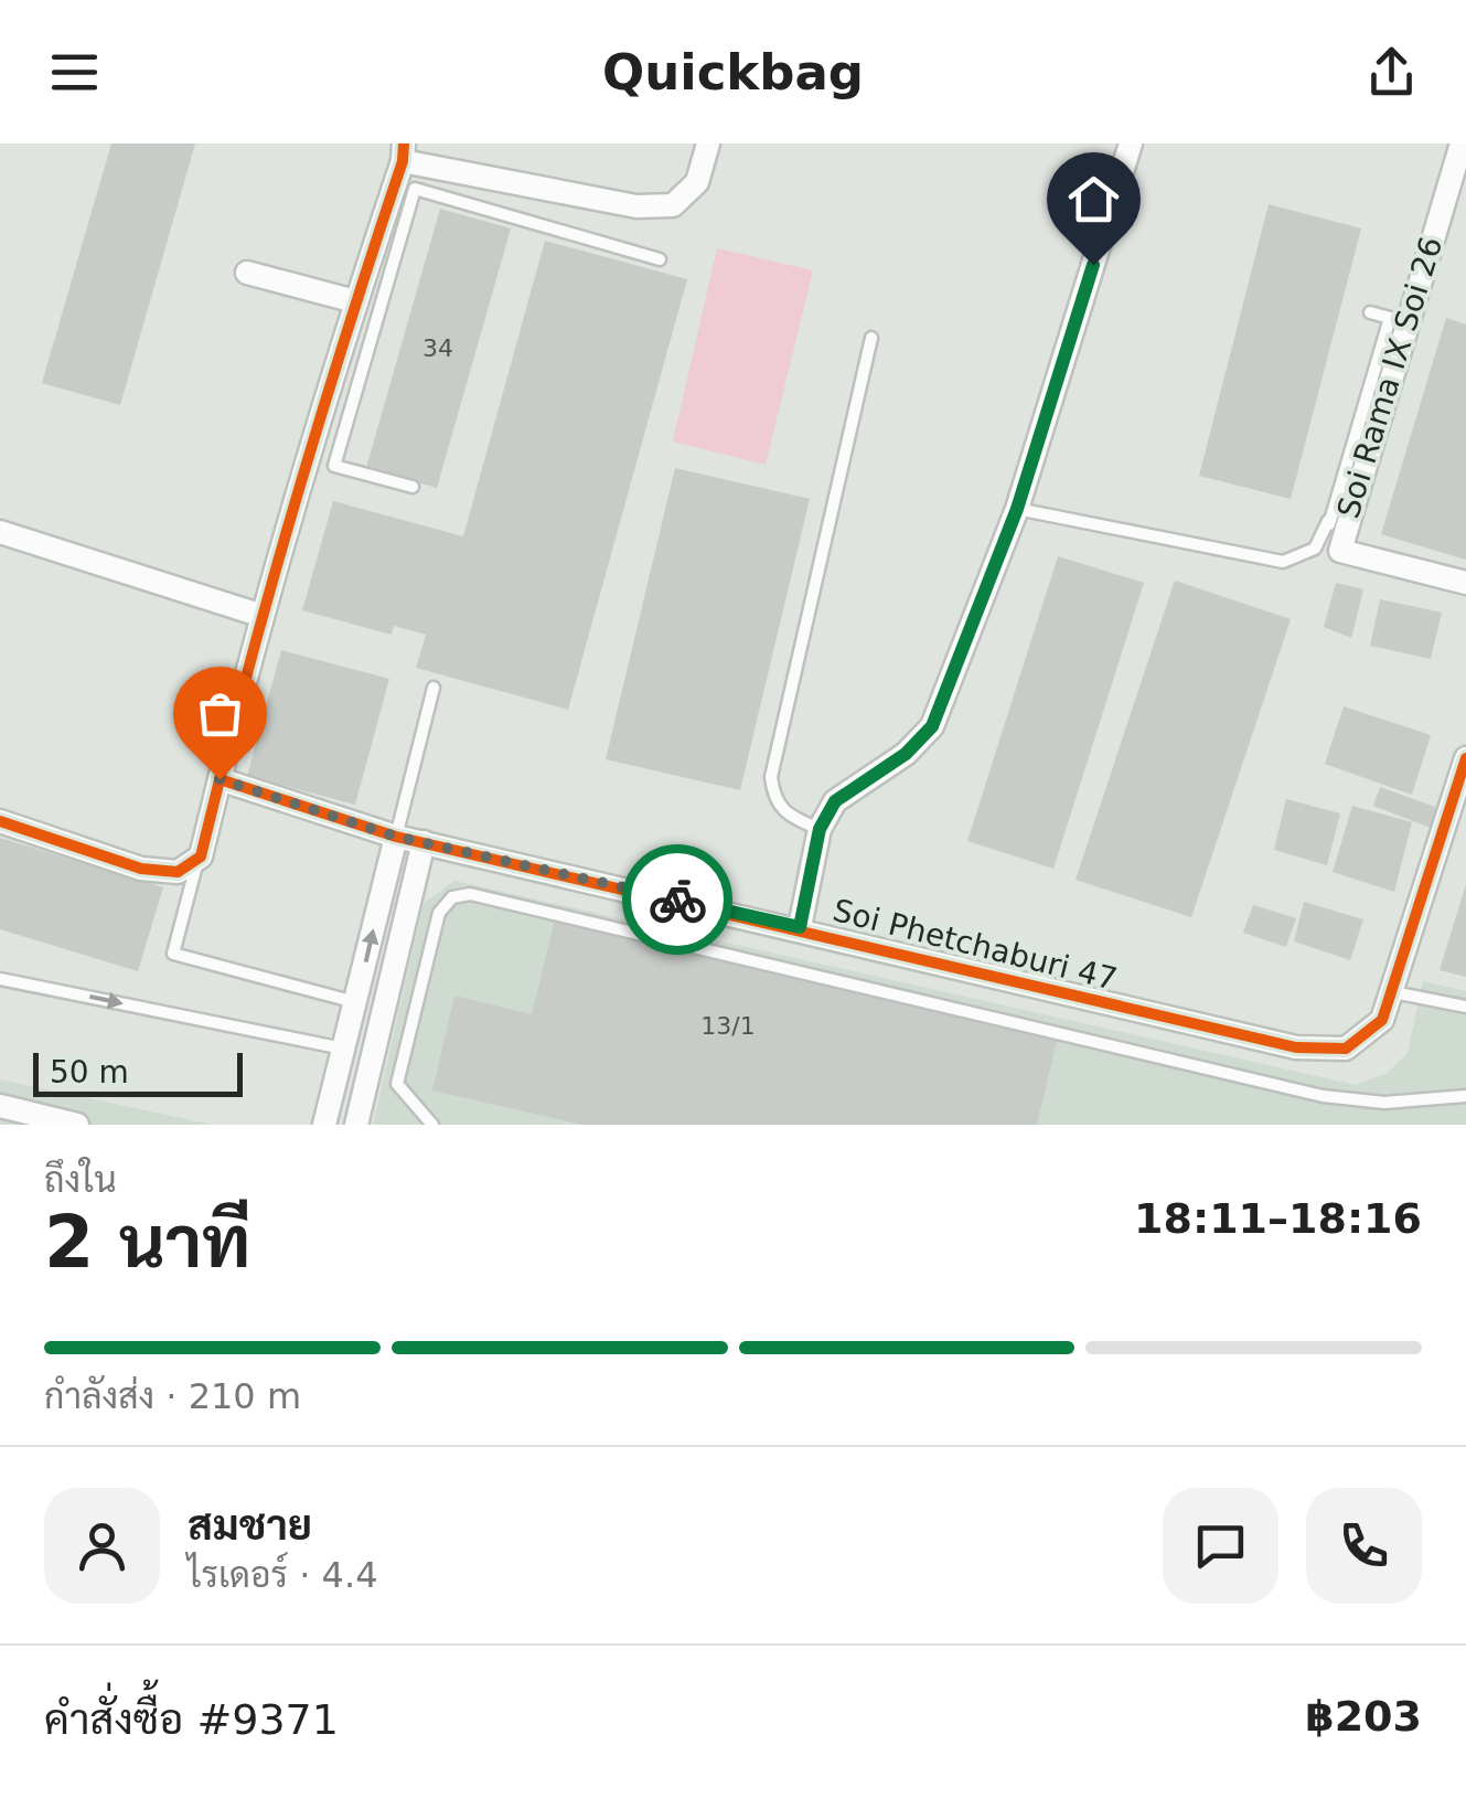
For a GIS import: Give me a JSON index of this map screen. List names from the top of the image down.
{
  "streets": {
    "street": ["Soi Rama IX Soi 26", "Soi Phetchaburi 47"]
  },
  "house_numbers": ["34", "13/1"],
  "scale_bar": "50 m",
  "page": {
    "header": "Quickbag",
    "scale": "50 m",
    "heading": ["2 นาที", "ถึงใน", "18:11–18:16"],
    "panel": [
      "สมชาย",
      "ไรเดอร์ · 4.4",
      "คำสั่งซื้อ #9371",
      "฿203"
    ],
    "bar": "กำลังส่ง · 210 m"
  }
}
